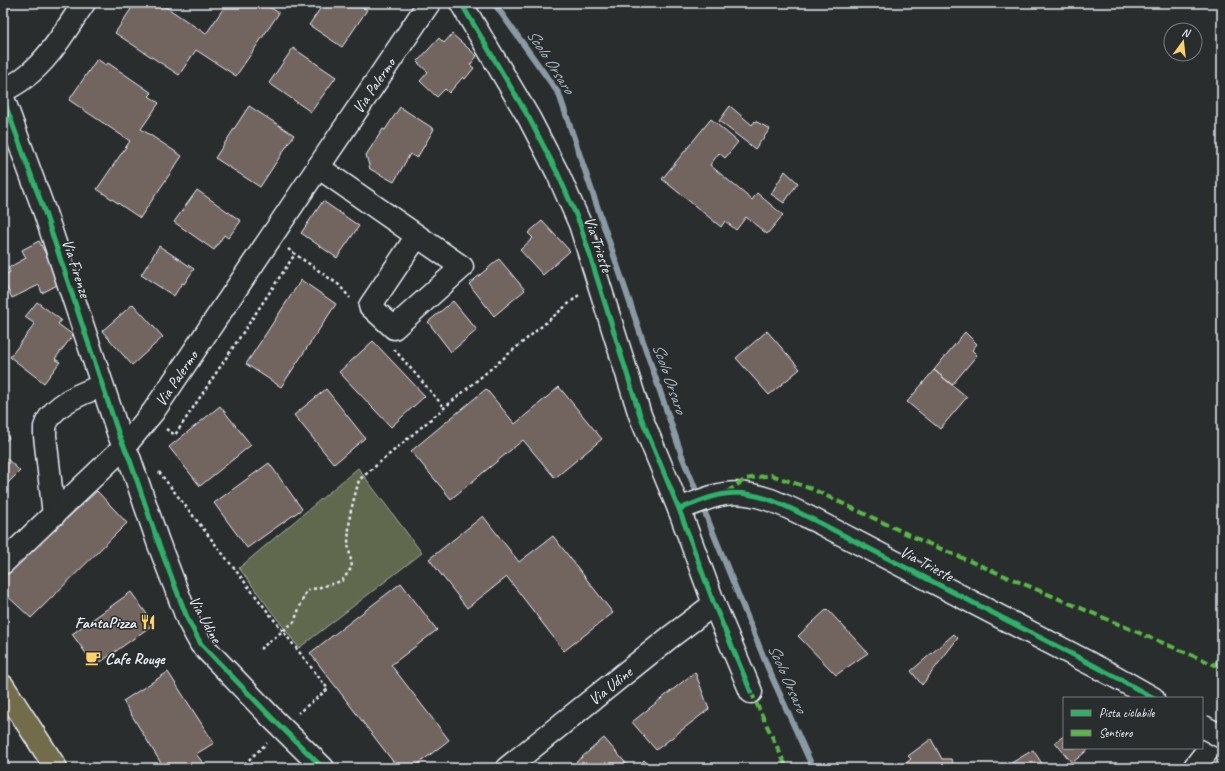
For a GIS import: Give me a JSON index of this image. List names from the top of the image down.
{
  "streets": {
    "street": [
      "Via Palermo",
      "Via Trieste",
      "Via Firenze",
      "Via Udine"
    ]
  },
  "crossings": [
    ["Via Palermo", "Via Firenze"],
    ["Via Palermo", "Via Udine"],
    ["Via Trieste", "Via Udine"],
    ["Via Firenze", "Via Udine"]
  ],
  "water": ["Scolo Orsaro"],
  "places": {
    "restaurant": ["FantaPizza"],
    "cafe": ["Cafe Rouge"]
  },
  "legend": ["Pista ciclabile", "Sentiero"],
  "north": "top"
}
